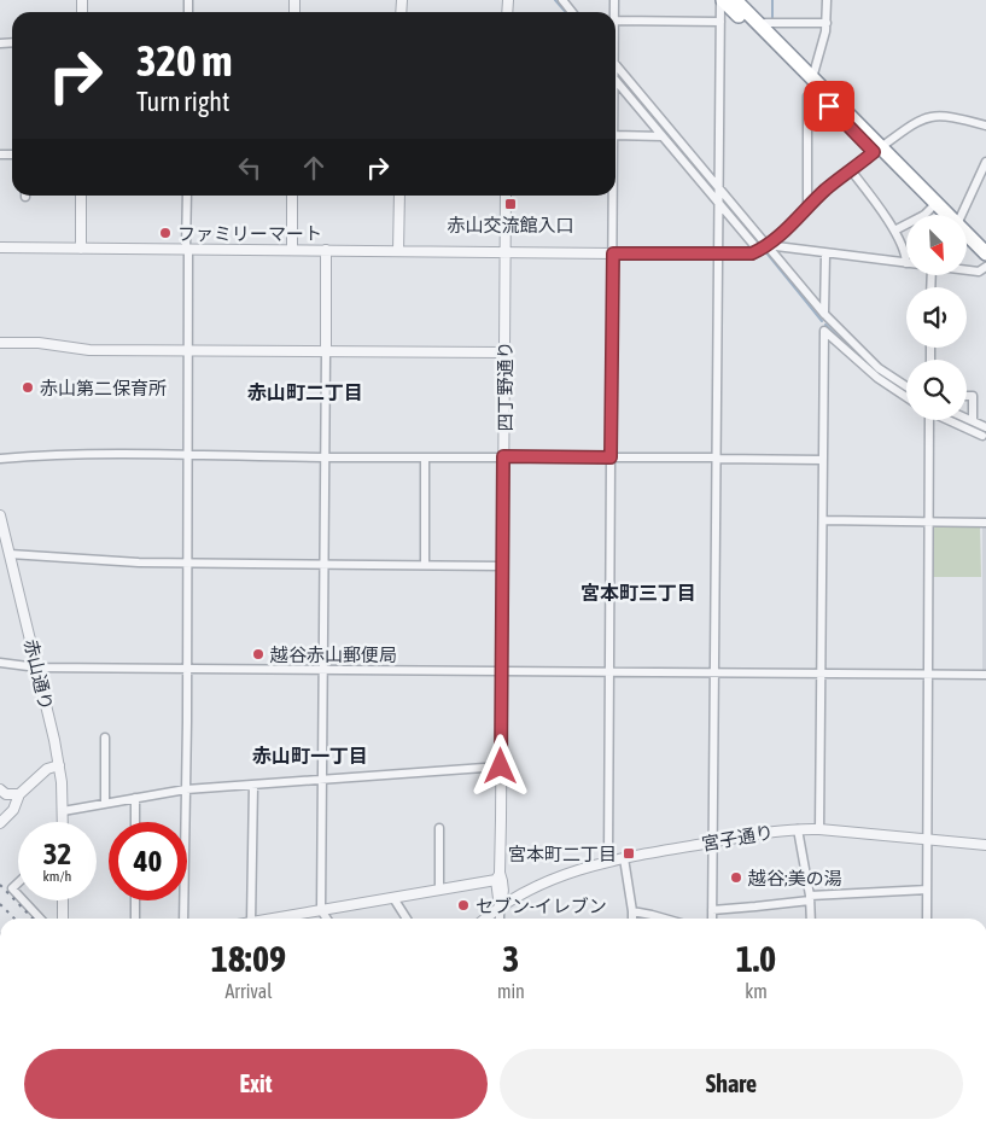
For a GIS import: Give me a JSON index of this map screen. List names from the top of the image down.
{
  "streets": {
    "street": ["四丁野通り", "赤山通り", "宮子通り"]
  },
  "crossings": [
    ["四丁野通り", "宮子通り"]
  ],
  "districts": ["赤山町二丁目", "宮本町三丁目", "赤山町一丁目"],
  "places": {
    "transit": ["赤山交流館入口", "宮本町二丁目"],
    "other": [
      "ファミリーマート",
      "赤山第二保育所",
      "越谷赤山郵便局",
      "越谷;美の湯",
      "セブン-イレブン"
    ]
  },
  "north": "bottom right",
  "page": {
    "turn": ["320 m", "Turn right"],
    "speed": "32 km/h",
    "limit": "40",
    "eta": [
      "18:09",
      "Arrival",
      "3",
      "min",
      "1.0",
      "km"
    ],
    "buttons": ["Exit", "Share"]
  }
}
